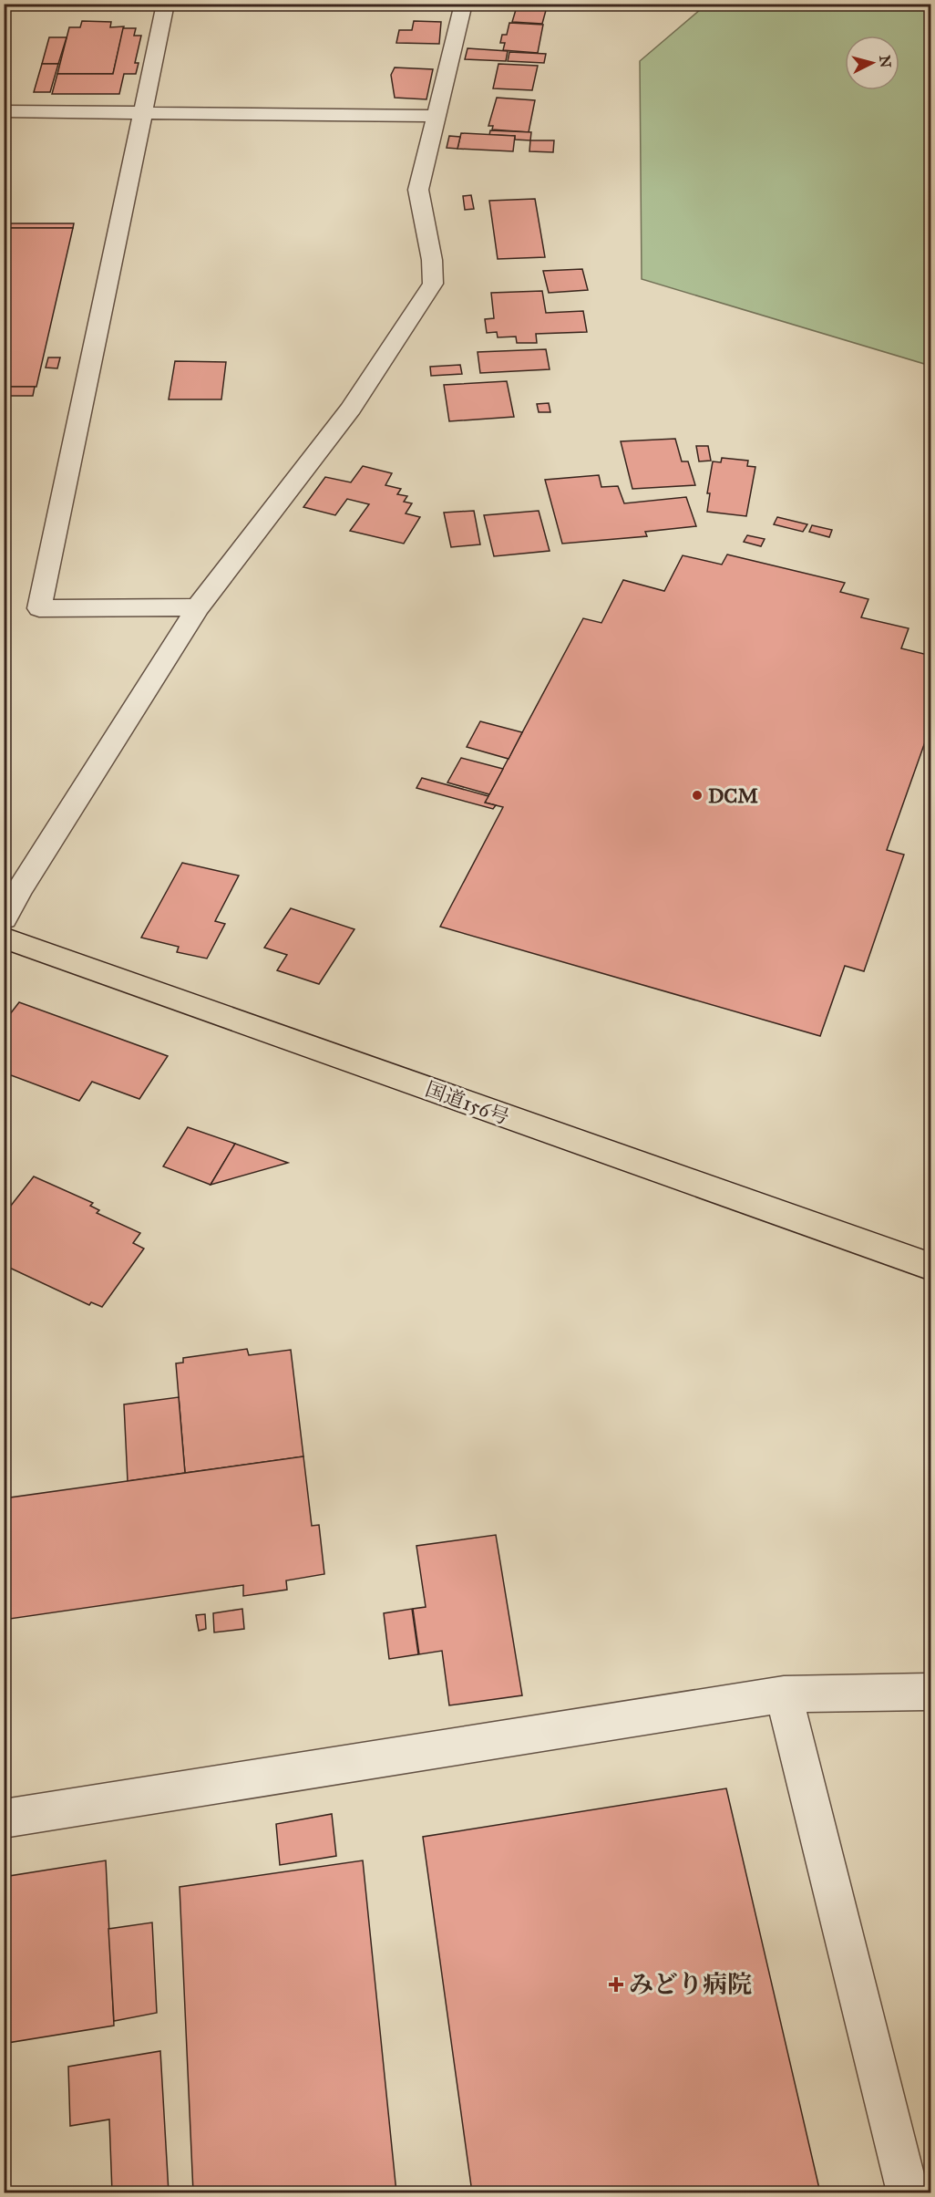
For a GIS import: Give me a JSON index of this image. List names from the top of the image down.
{
  "streets": {
    "highway": ["国道156号"]
  },
  "places": {
    "other": ["DCM"],
    "health": ["みどり病院"]
  },
  "north": "right"
}
